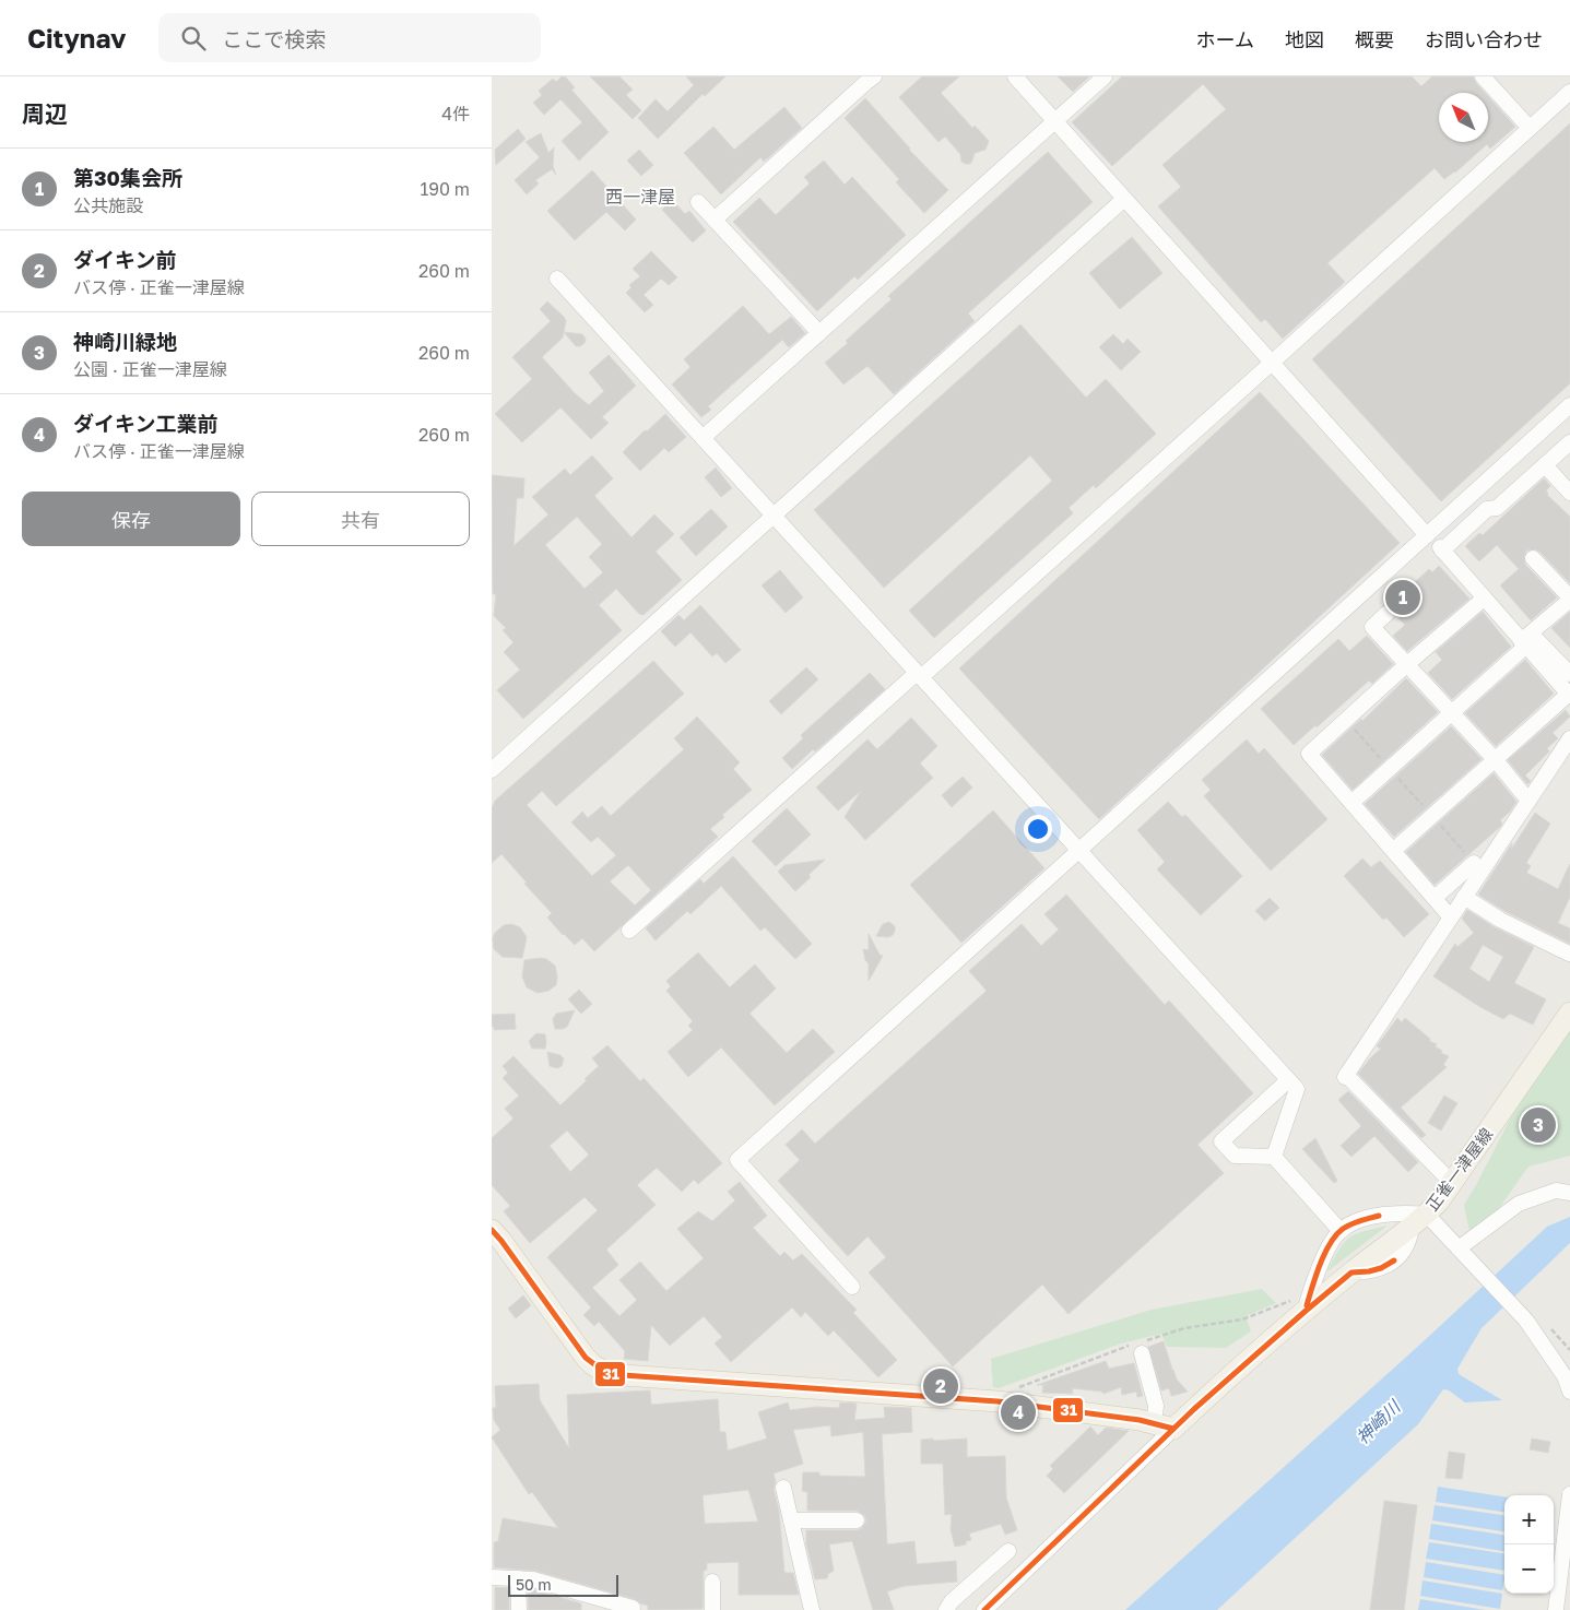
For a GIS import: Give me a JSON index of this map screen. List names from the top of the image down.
{
  "streets": {
    "main road": ["正雀一津屋線"]
  },
  "districts": ["西一津屋"],
  "water": ["神崎川"],
  "lines": ["transit line 31"],
  "scale_bar": "50 m",
  "north": "top left",
  "page": {
    "header": "Citynav",
    "search": "ここで検索",
    "nav": [
      "ホーム",
      "地図",
      "概要",
      "お問い合わせ"
    ],
    "heading": ["周辺", "4件"],
    "list": [
      {
        "mark": "1",
        "name": "第30集会所",
        "note": "公共施設",
        "value": "190 m"
      },
      {
        "mark": "2",
        "name": "ダイキン前",
        "note": "バス停 · 正雀一津屋線",
        "value": "260 m"
      },
      {
        "mark": "3",
        "name": "神崎川緑地",
        "note": "公園 · 正雀一津屋線",
        "value": "260 m"
      },
      {
        "mark": "4",
        "name": "ダイキン工業前",
        "note": "バス停 · 正雀一津屋線",
        "value": "260 m"
      }
    ],
    "buttons": ["保存", "共有"],
    "pins": [
      "1",
      "3",
      "2",
      "4"
    ],
    "map_buttons": ["+", "−"],
    "scale": "50 m"
  }
}
